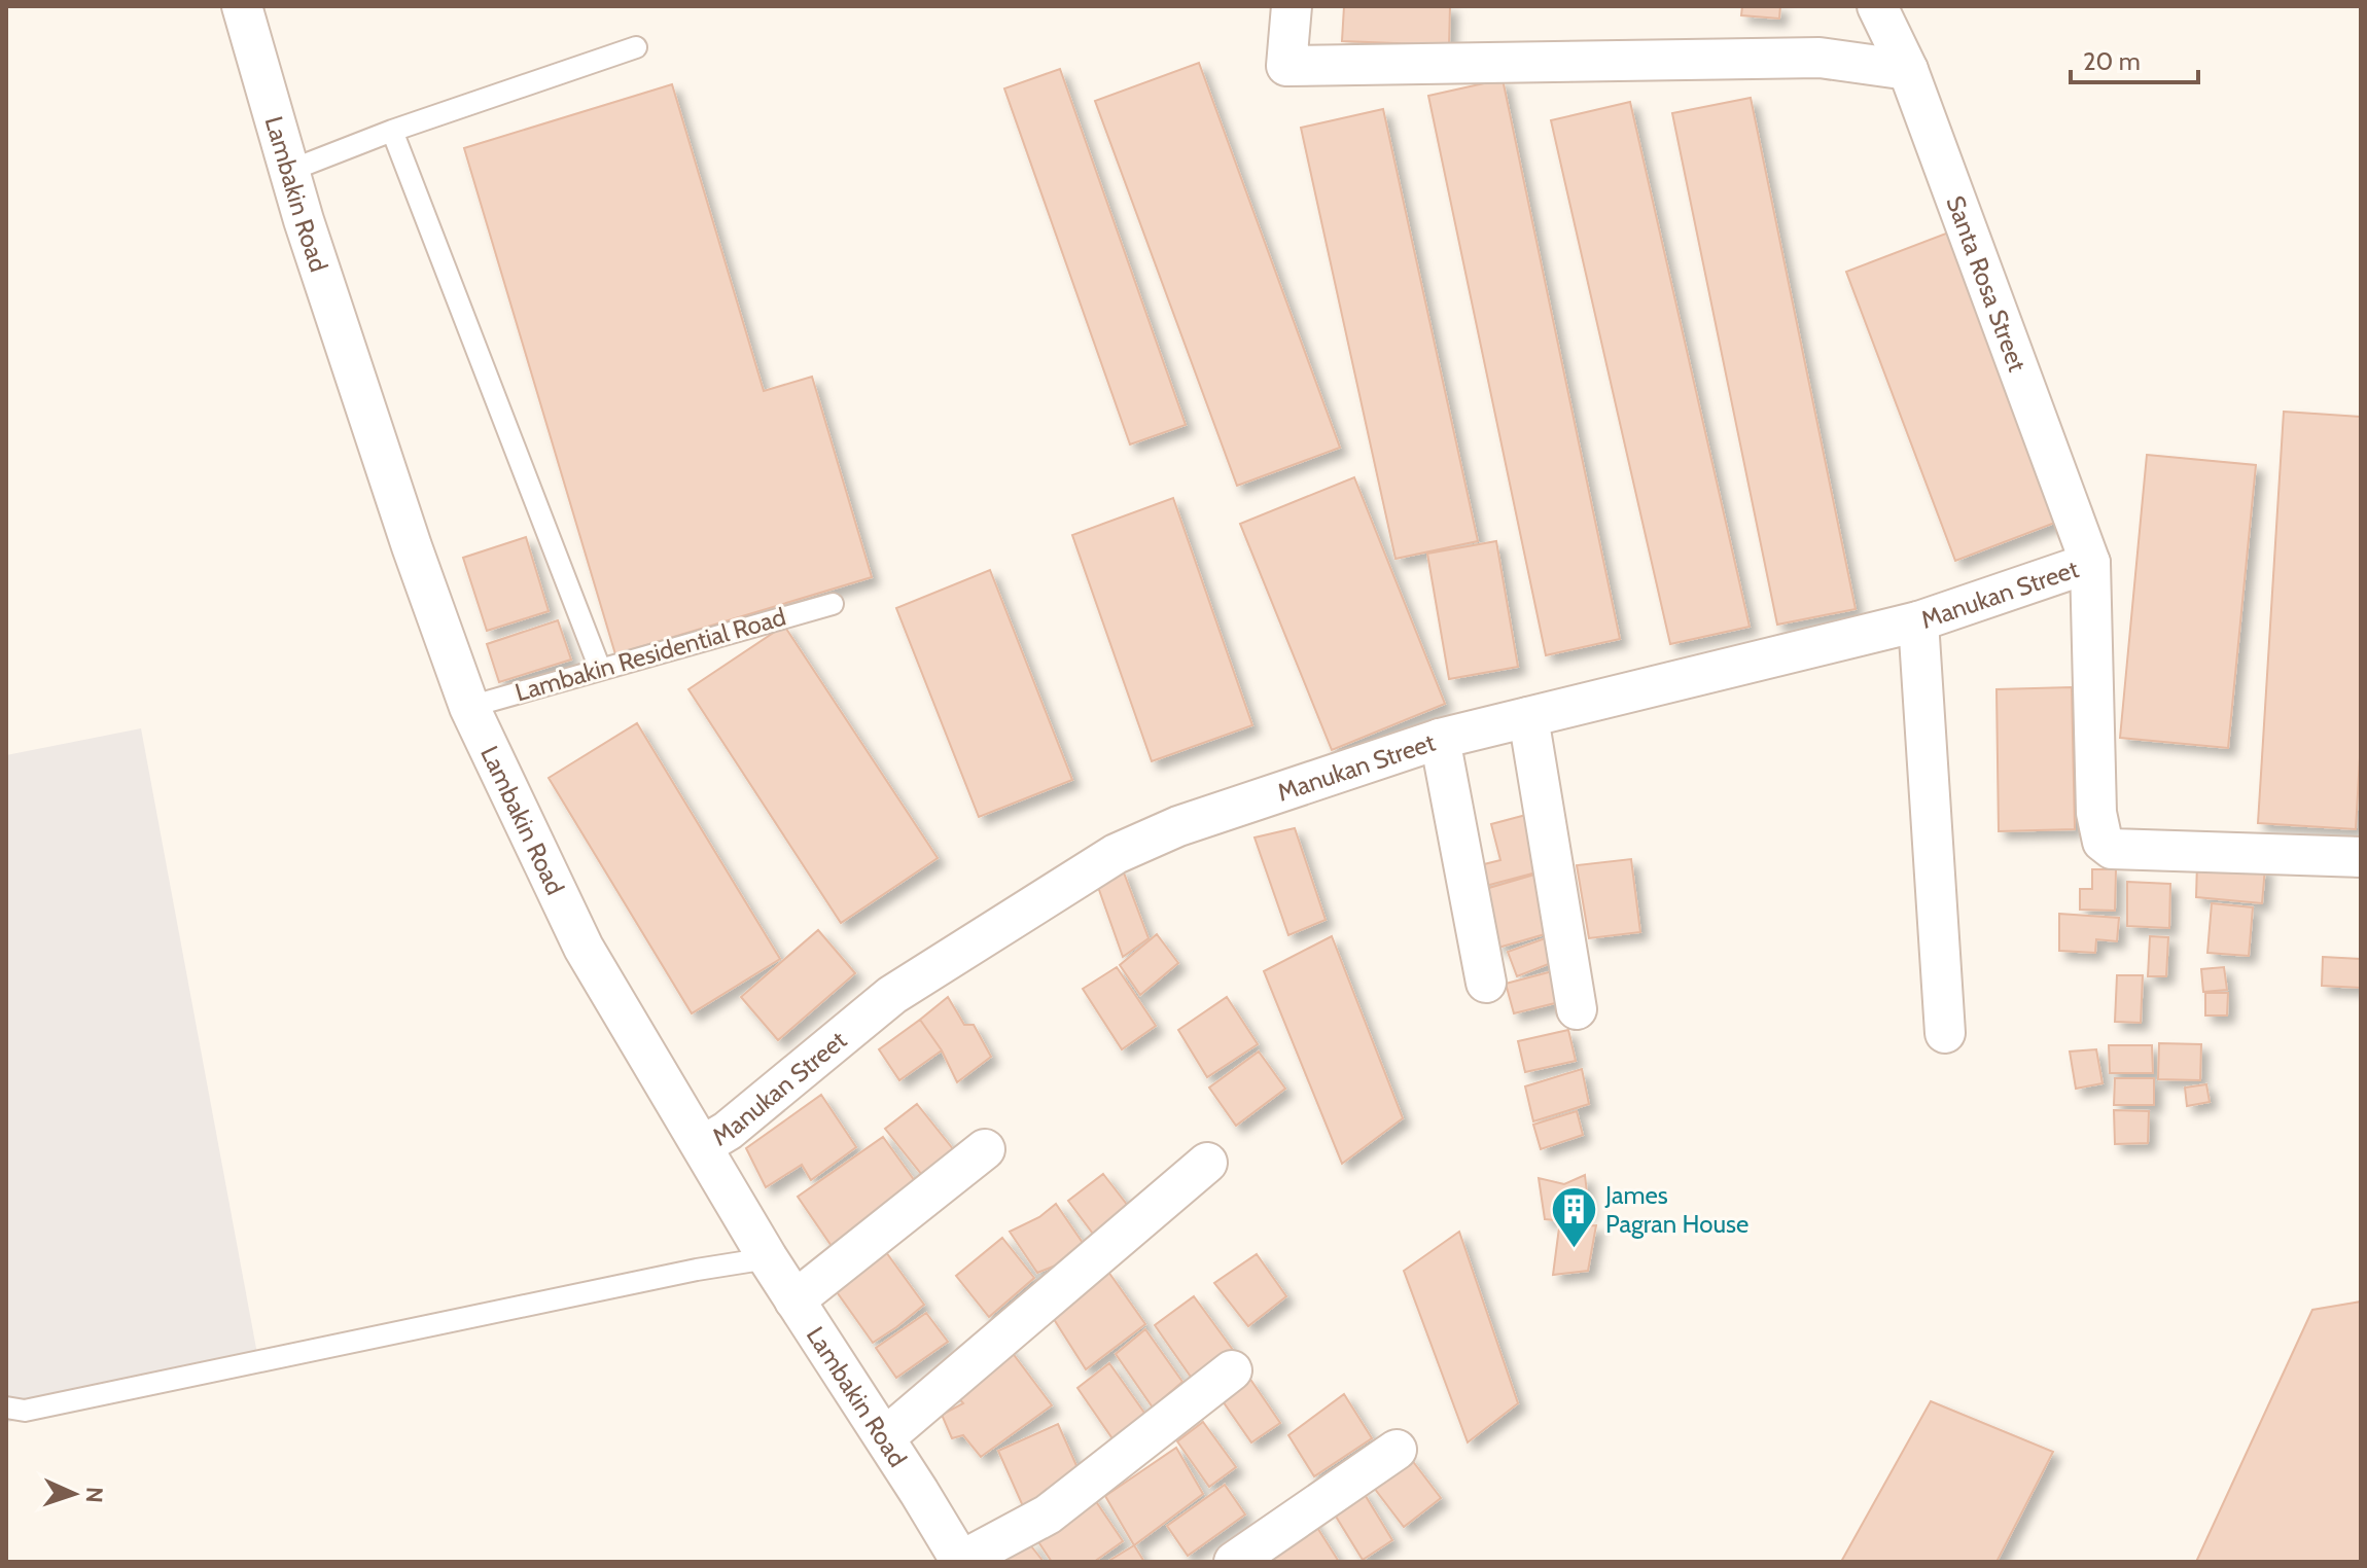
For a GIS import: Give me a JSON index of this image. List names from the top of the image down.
{
  "streets": {
    "street": ["Lambakin Road", "Santa Rosa Street", "Manukan Street"],
    "lane": ["Lambakin Residential Road"]
  },
  "crossings": [
    ["Lambakin Road", "Manukan Street"],
    ["Lambakin Road", "Lambakin Residential Road"],
    ["Santa Rosa Street", "Manukan Street"]
  ],
  "places": {
    "building": ["James Pagran House"]
  },
  "scale_bar": "20 m",
  "north": "right"
}
